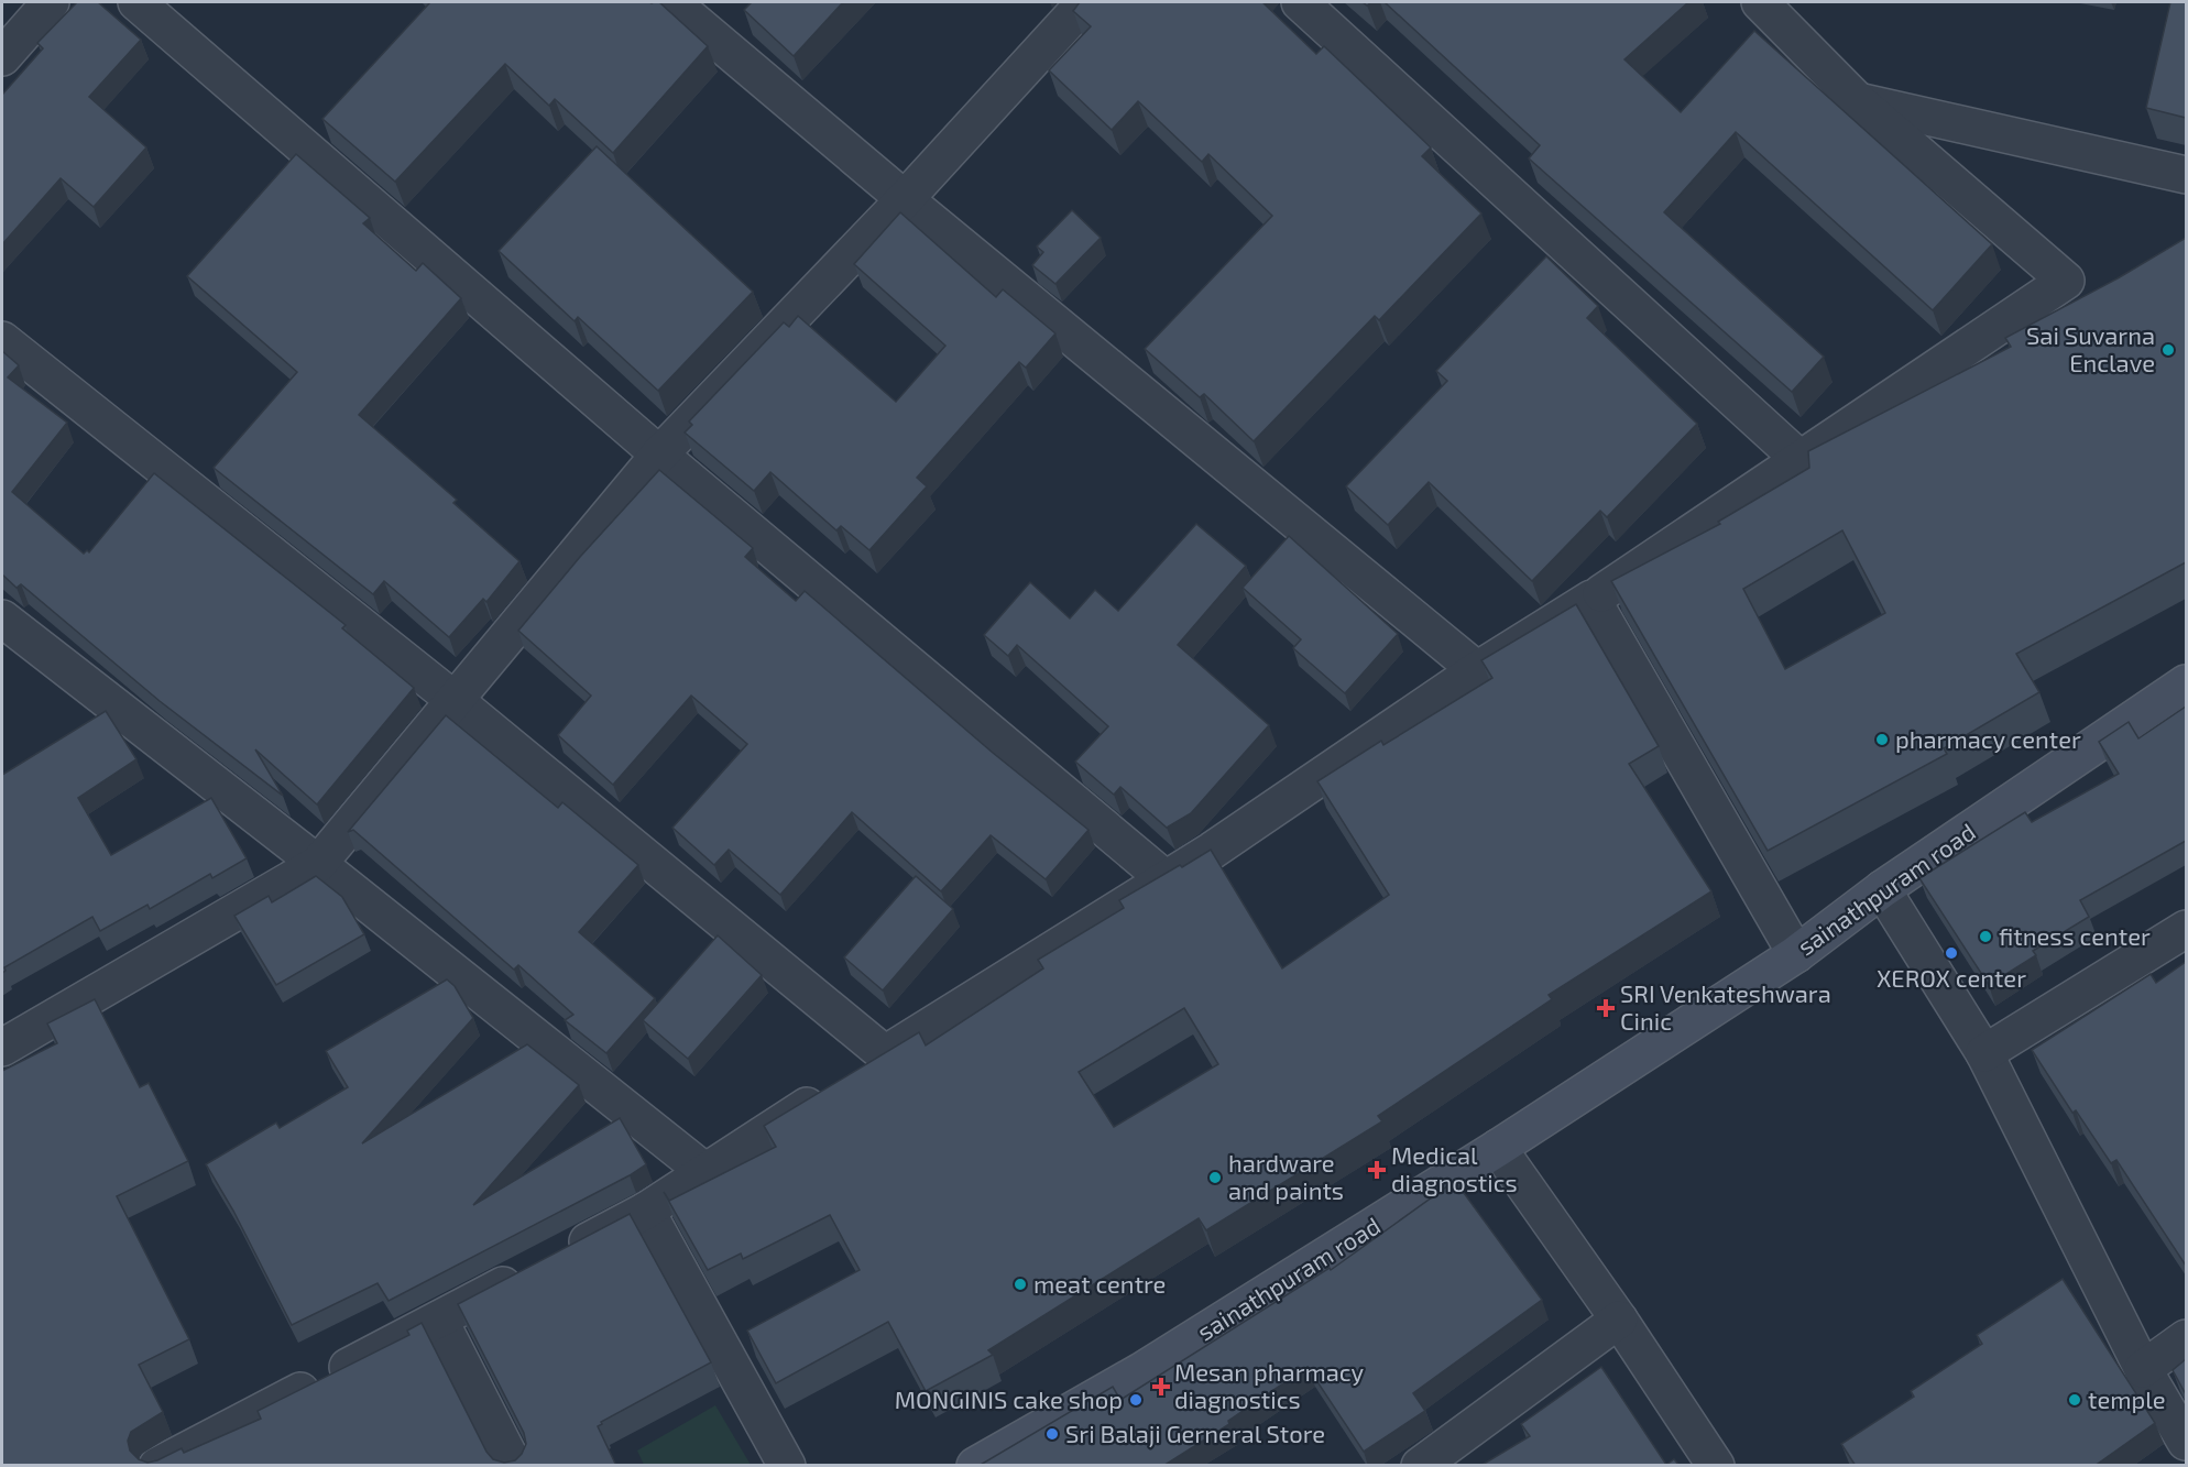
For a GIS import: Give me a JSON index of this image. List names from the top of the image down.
{
  "streets": {
    "street": ["sainathpuram road"]
  },
  "places": {
    "other": [
      "Sai Suvarna Enclave",
      "pharmacy center",
      "fitness center",
      "XEROX center",
      "hardware and paints",
      "meat centre",
      "MONGINIS cake shop",
      "temple",
      "Sri Balaji Gerneral Store"
    ],
    "health": ["SRI Venkateshwara Cinic", "Medical diagnostics", "Mesan pharmacy diagnostics"]
  }
}
